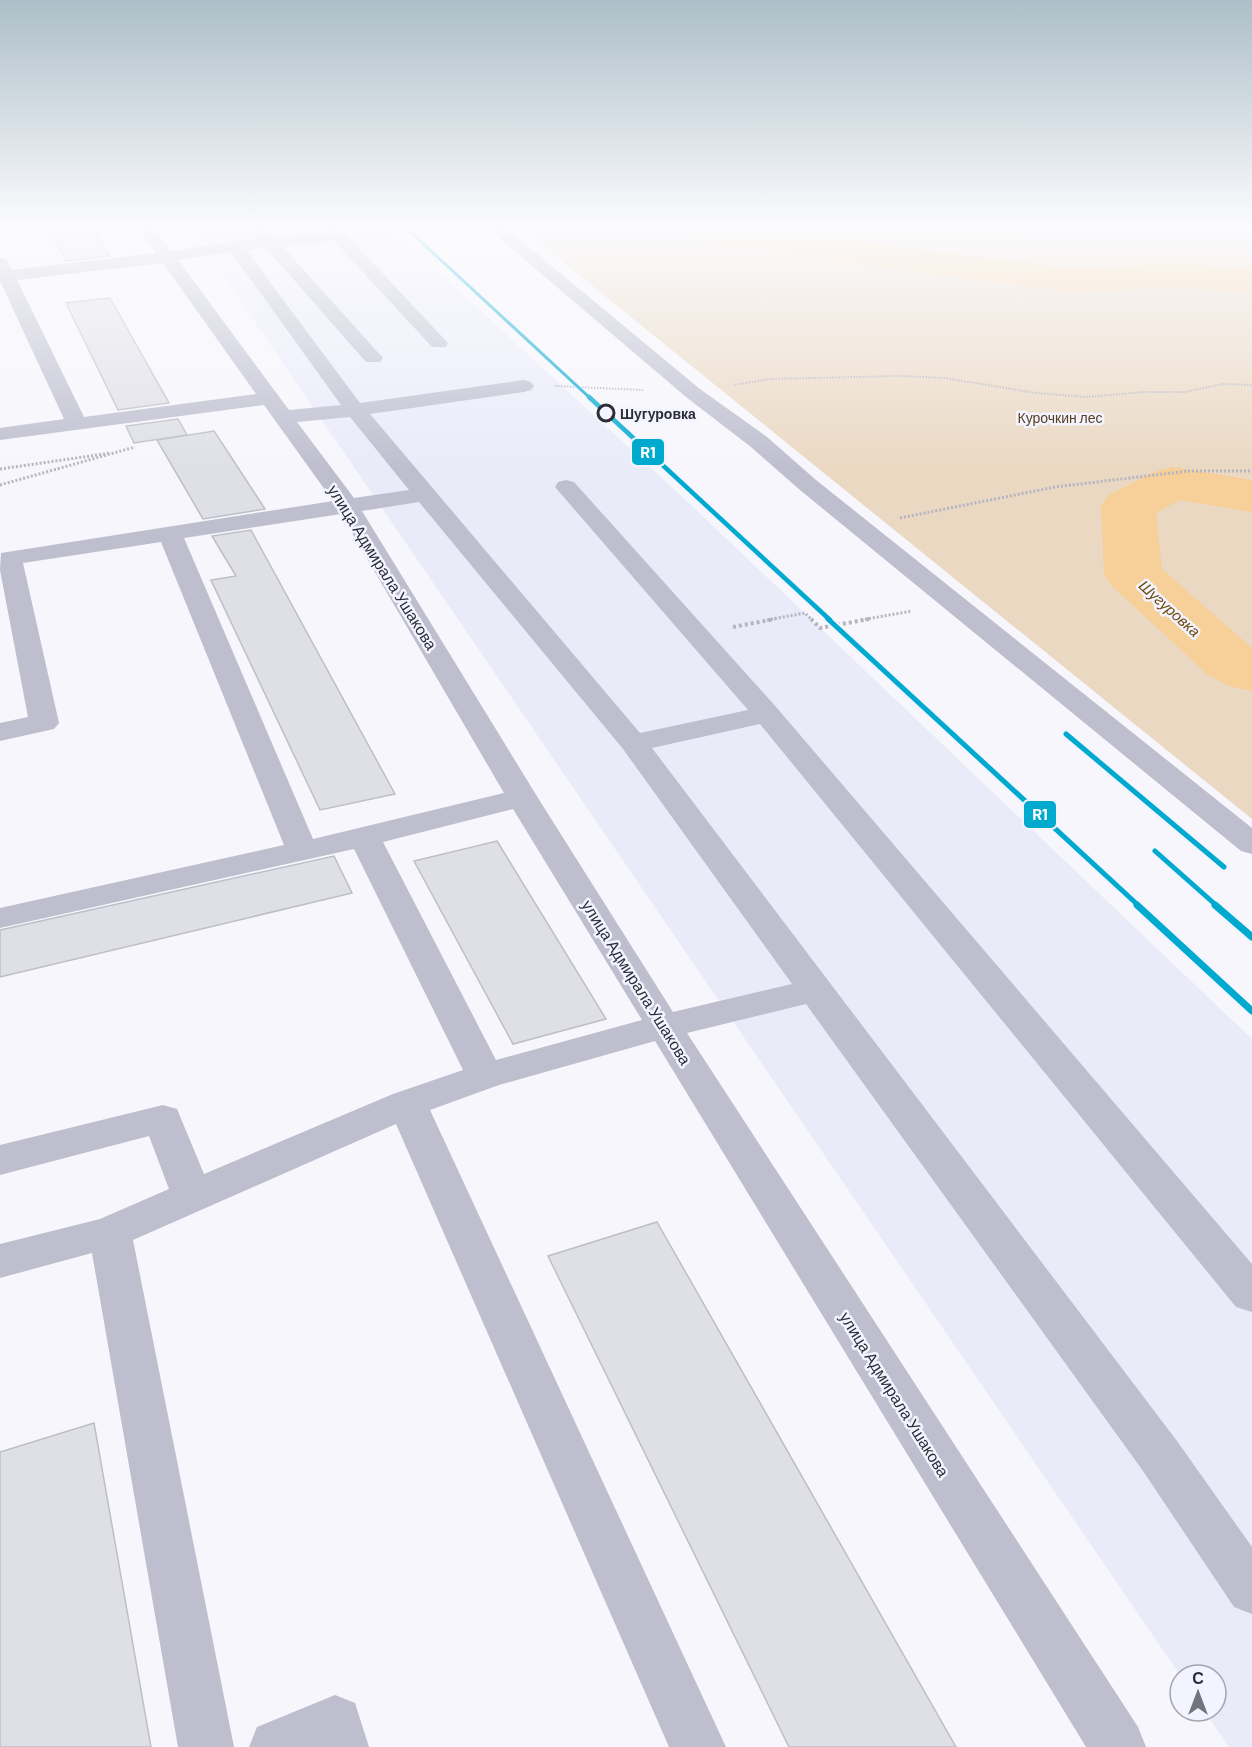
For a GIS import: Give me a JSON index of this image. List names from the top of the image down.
{
  "streets": {
    "street": ["улица Адмирала Ушакова"]
  },
  "water": ["Шугуровка"],
  "parks": ["Курочкин лес"],
  "places": ["Шугуровка"],
  "lines": ["transit line R1"],
  "north": "top"
}
